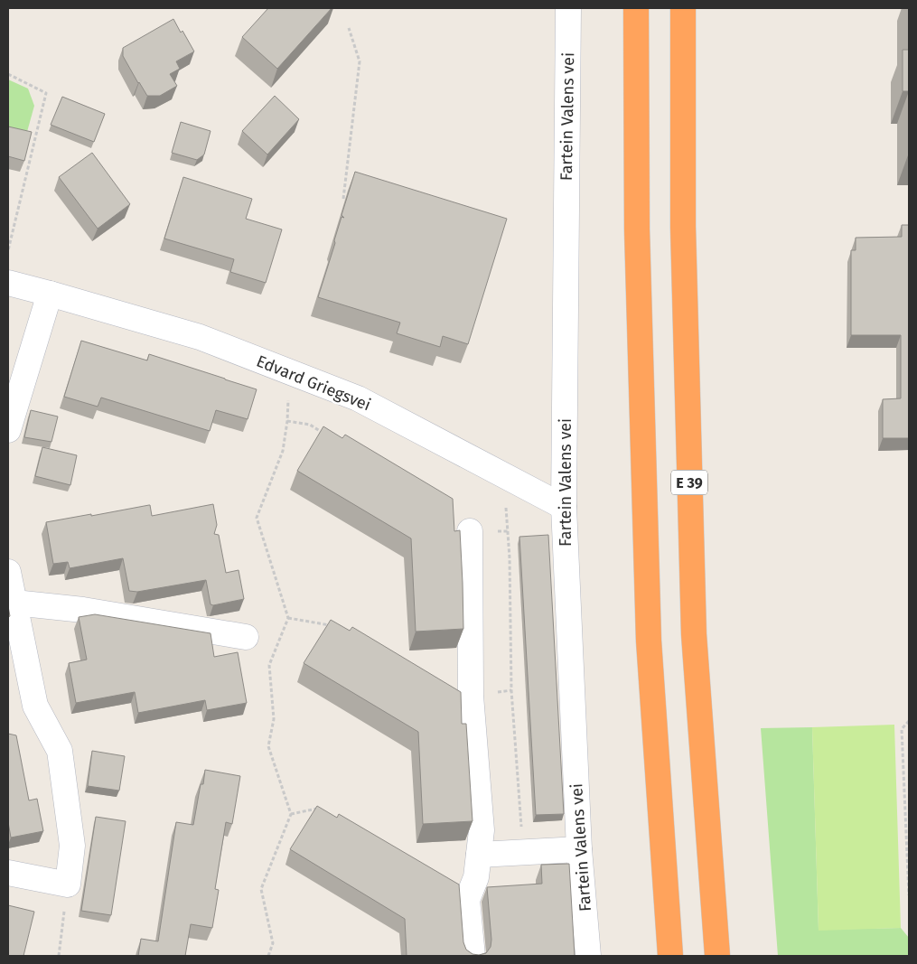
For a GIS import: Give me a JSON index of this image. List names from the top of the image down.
{
  "streets": {
    "highway": ["E 39"],
    "street": ["Fartein Valens vei", "Edvard Griegsvei"]
  },
  "crossings": [
    ["Fartein Valens vei", "Edvard Griegsvei"]
  ]
}
